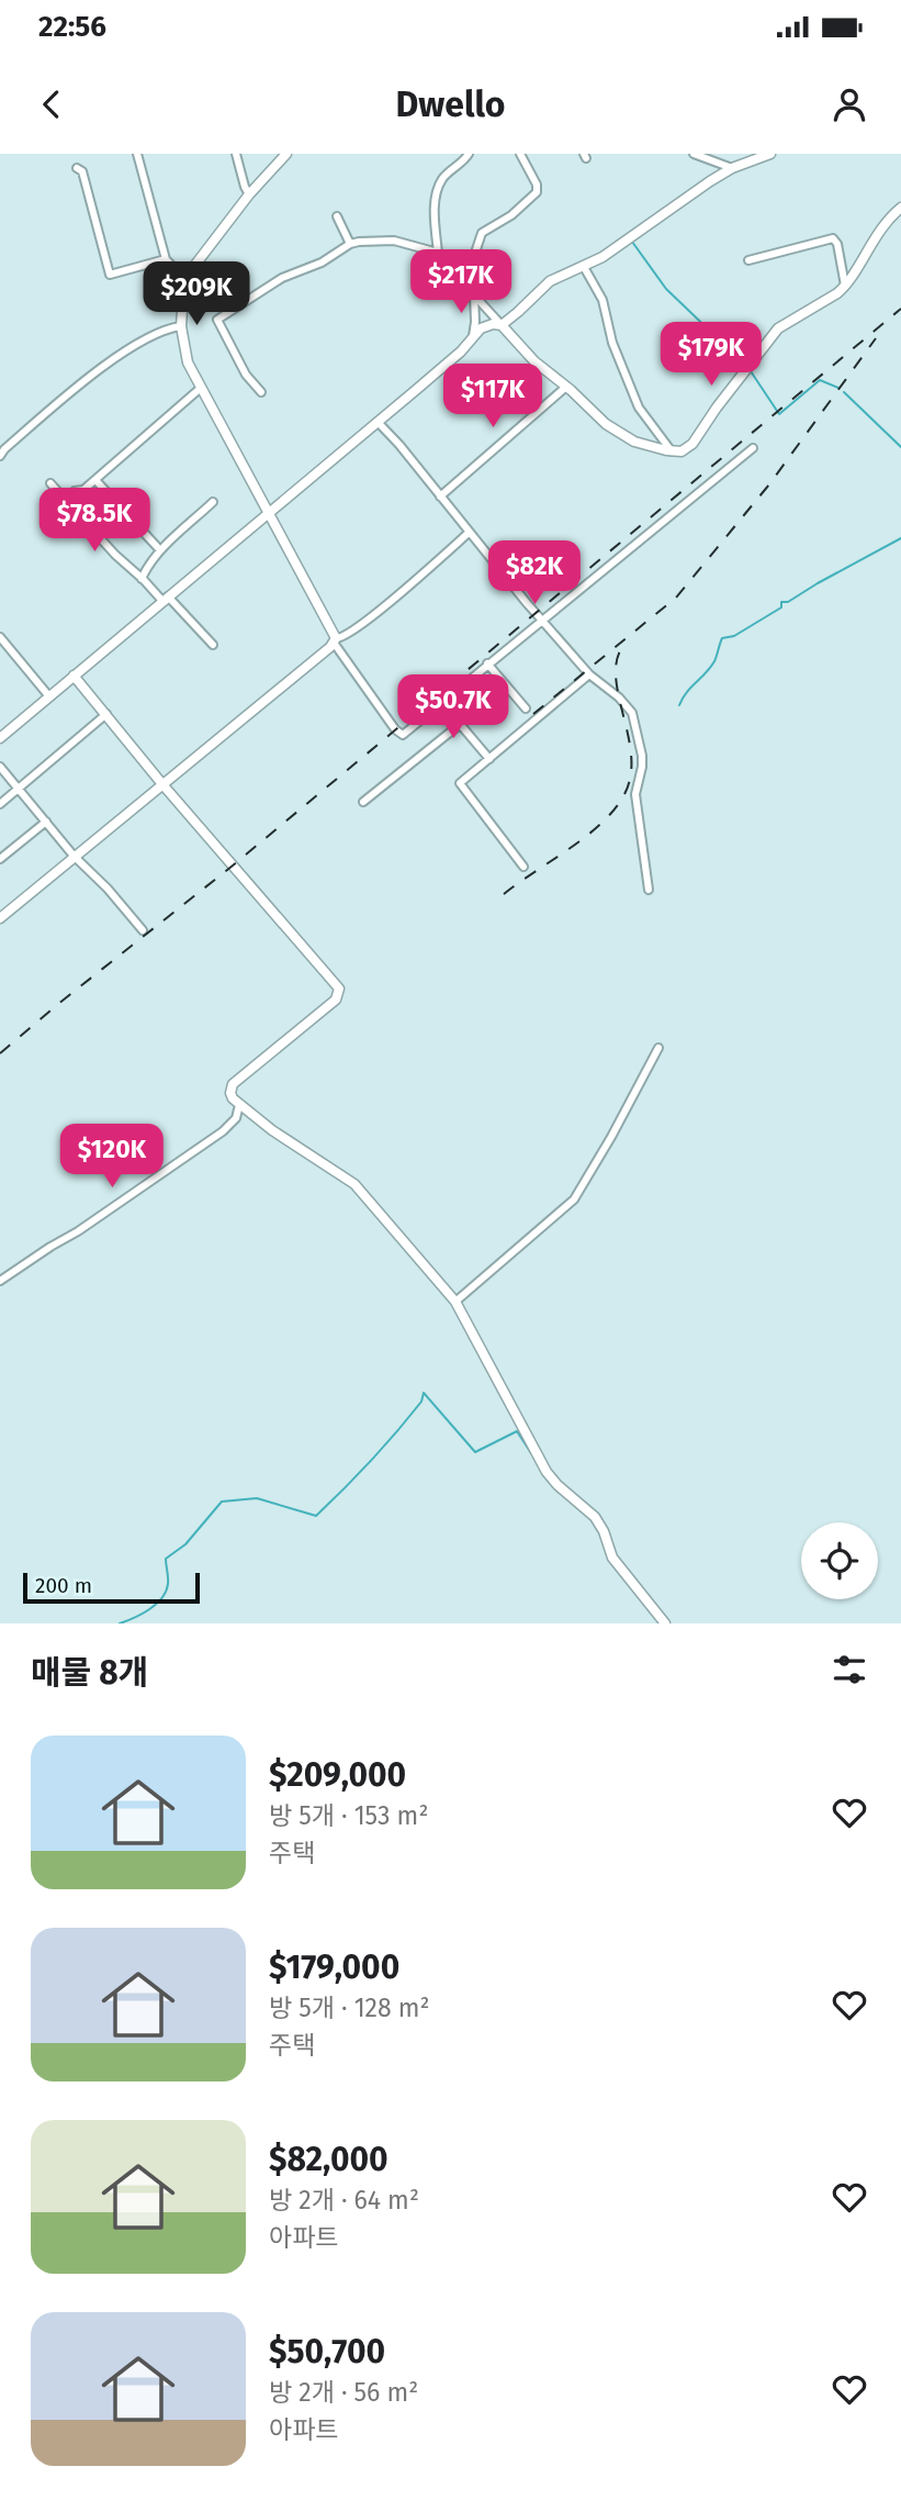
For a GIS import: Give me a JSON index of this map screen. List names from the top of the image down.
{
  "scale_bar": "200 m",
  "page": {
    "status": "22:56",
    "header": "Dwello",
    "price": [
      "$217K",
      "$209K",
      "$179K",
      "$117K",
      "$78.5K",
      "$82K",
      "$50.7K",
      "$120K"
    ],
    "scale": "200 m",
    "heading": "매물 8개",
    "list": [
      {
        "name": "$209,000",
        "note": "방 5개 · 153 m² · 주택"
      },
      {
        "name": "$179,000",
        "note": "방 5개 · 128 m² · 주택"
      },
      {
        "name": "$82,000",
        "note": "방 2개 · 64 m² · 아파트"
      },
      {
        "name": "$50,700",
        "note": "방 2개 · 56 m² · 아파트"
      }
    ]
  }
}
